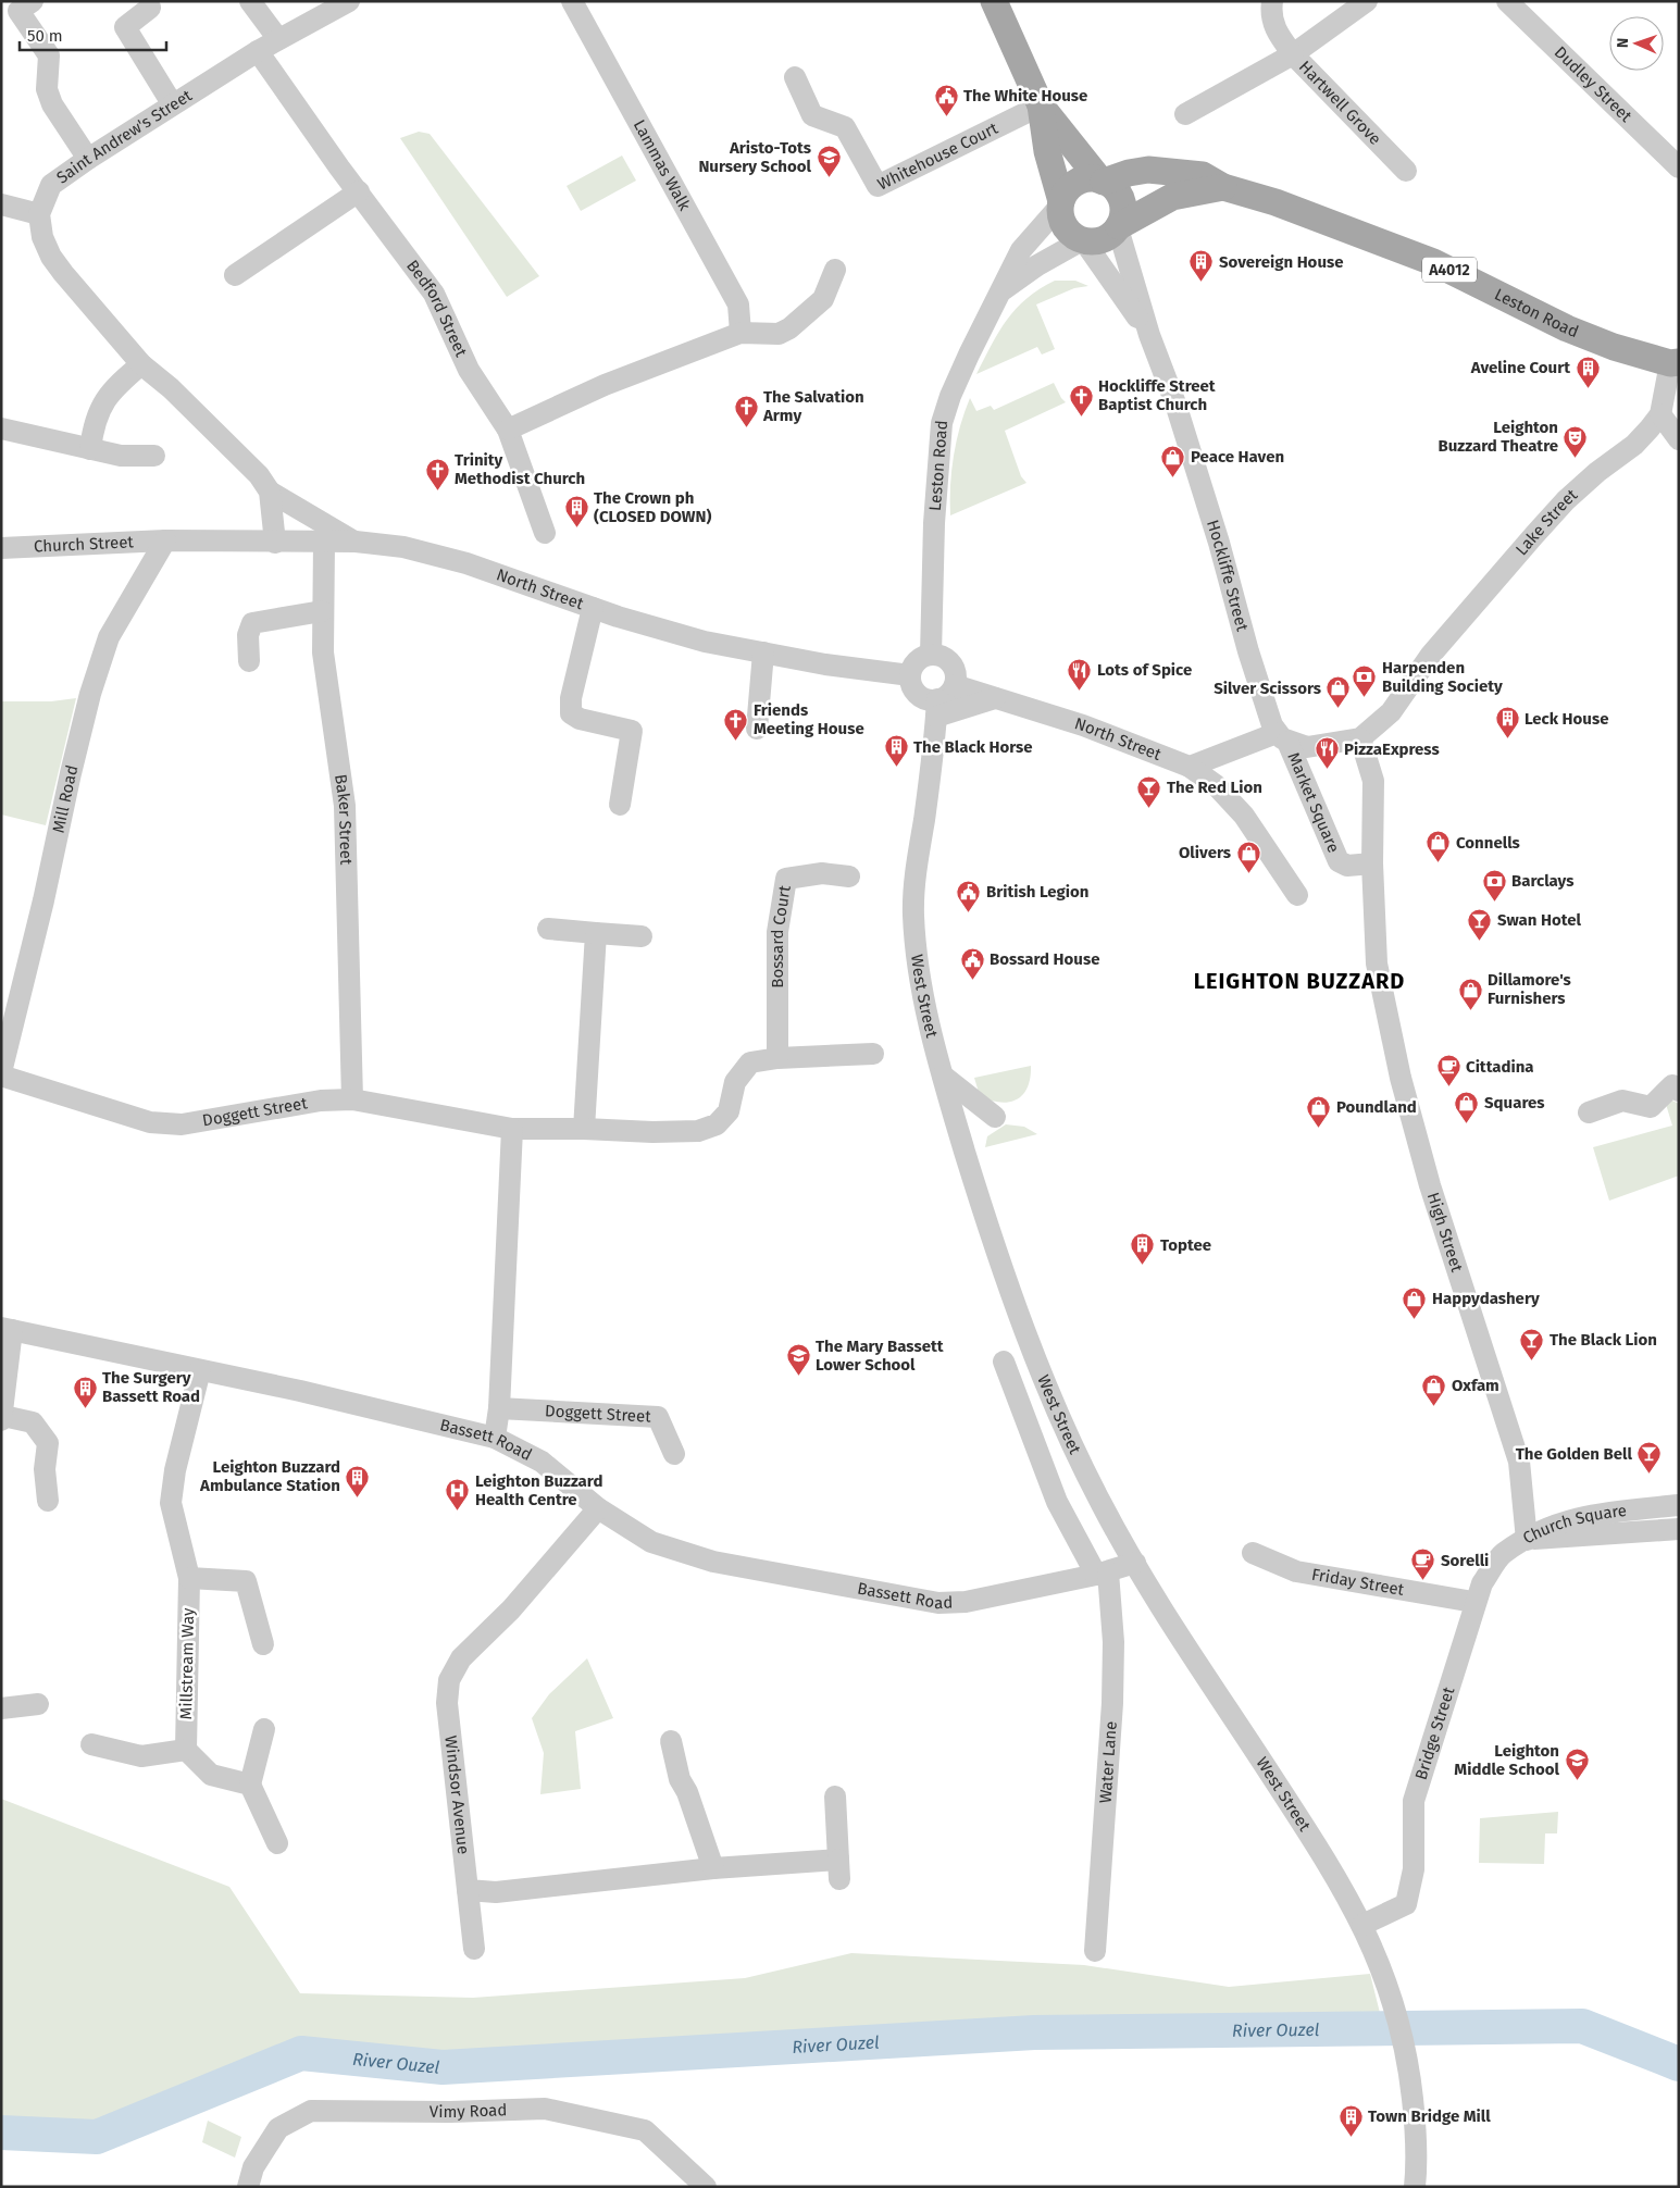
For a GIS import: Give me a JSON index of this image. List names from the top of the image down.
{
  "streets": {
    "main road": ["A4012", "Leston Road"],
    "street": [
      "Dudley Street",
      "Hartwell Grove",
      "Saint Andrew's Street",
      "Whitehouse Court",
      "Lammas Walk",
      "Bedford Street",
      "Lake Street",
      "Church Street",
      "Hockliffe Street",
      "North Street",
      "Mill Road",
      "Market Square",
      "Baker Street",
      "Bossard Court",
      "West Street",
      "Doggett Street",
      "High Street",
      "Bassett Road",
      "Church Square",
      "Friday Street",
      "Millstream Way",
      "Bridge Street",
      "Water Lane",
      "Windsor Avenue",
      "Vimy Road"
    ]
  },
  "crossings": [
    ["Saint Andrew's Street", "Bedford Street"],
    ["Leston Road", "Lake Street"],
    ["Leston Road", "Hockliffe Street"],
    ["Leston Road", "North Street"],
    ["Leston Road", "West Street"],
    ["Church Street", "North Street"],
    ["Church Street", "Mill Road"],
    ["Hockliffe Street", "Market Square"],
    ["North Street", "Mill Road"],
    ["North Street", "Baker Street"],
    ["North Street", "West Street"],
    ["Mill Road", "Doggett Street"],
    ["Market Square", "High Street"],
    ["Baker Street", "Doggett Street"],
    ["Bossard Court", "Doggett Street"],
    ["West Street", "Bassett Road"],
    ["West Street", "Bridge Street"],
    ["West Street", "Water Lane"],
    ["High Street", "Church Square"],
    ["High Street", "Bridge Street"],
    ["Bassett Road", "Millstream Way"],
    ["Bassett Road", "Water Lane"],
    ["Bassett Road", "Windsor Avenue"],
    ["Church Square", "Bridge Street"]
  ],
  "districts": ["LEIGHTON BUZZARD"],
  "water": ["River Ouzel"],
  "places": {
    "public building": ["The White House", "British Legion", "Bossard House"],
    "school or university": ["Aristo-Tots Nursery School", "The Mary Bassett Lower School", "Leighton Middle School"],
    "building": [
      "Sovereign House",
      "Aveline Court",
      "The Crown ph (CLOSED DOWN)",
      "Leck House",
      "The Black Horse",
      "Toptee",
      "The Surgery Bassett Road",
      "Leighton Buzzard Ambulance Station",
      "Town Bridge Mill"
    ],
    "church": [
      "Hockliffe Street Baptist Church",
      "The Salvation Army",
      "Trinity Methodist Church",
      "Friends Meeting House"
    ],
    "theatre": ["Leighton Buzzard Theatre"],
    "shop": [
      "Peace Haven",
      "Silver Scissors",
      "Connells",
      "Olivers",
      "Dillamore's Furnishers",
      "Squares",
      "Poundland",
      "Happydashery",
      "Oxfam"
    ],
    "restaurant": ["Lots of Spice", "PizzaExpress"],
    "bank": ["Harpenden Building Society", "Barclays"],
    "bar": [
      "The Red Lion",
      "Swan Hotel",
      "The Black Lion",
      "The Golden Bell"
    ],
    "cafe": ["Cittadina", "Sorelli"],
    "hospital": ["Leighton Buzzard Health Centre"]
  },
  "scale_bar": "50 m",
  "north": "left"
}
